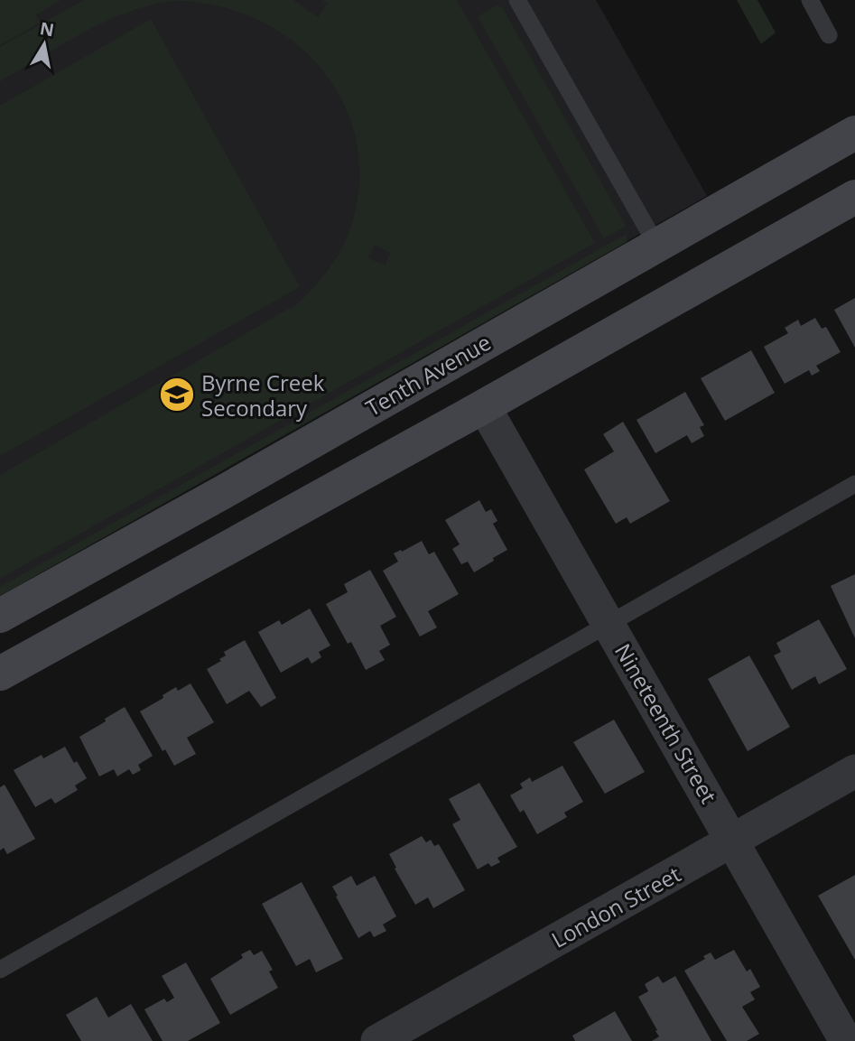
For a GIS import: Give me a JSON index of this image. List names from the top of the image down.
{
  "streets": {
    "main road": ["Tenth Avenue"],
    "street": ["Nineteenth Street", "London Street"]
  },
  "crossings": [
    ["Nineteenth Street", "London Street"]
  ],
  "places": {
    "school or university": ["Byrne Creek Secondary"]
  },
  "north": "top"
}
